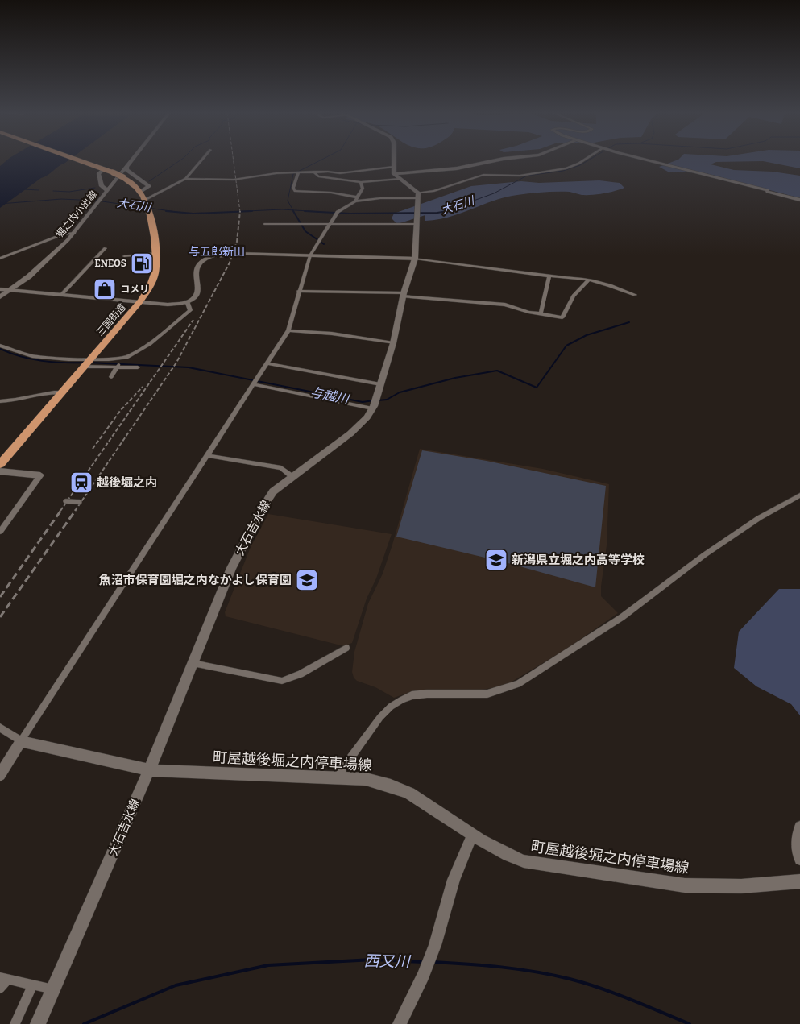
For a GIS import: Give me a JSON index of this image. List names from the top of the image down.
{
  "streets": {
    "highway": ["三国街道"],
    "main road": ["堀之内小出線", "大石吉水線", "町屋越後堀之内停車場線"]
  },
  "crossings": [
    ["大石吉水線", "町屋越後堀之内停車場線"]
  ],
  "districts": ["与五郎新田"],
  "water": ["大石川", "与越川", "西又川"],
  "places": {
    "fuel station": ["ENEOS"],
    "shop": ["コメリ"],
    "station": ["越後堀之内"],
    "school or university": ["新潟県立堀之内高等学校", "魚沼市保育園堀之内なかよし保育園"]
  }
}
